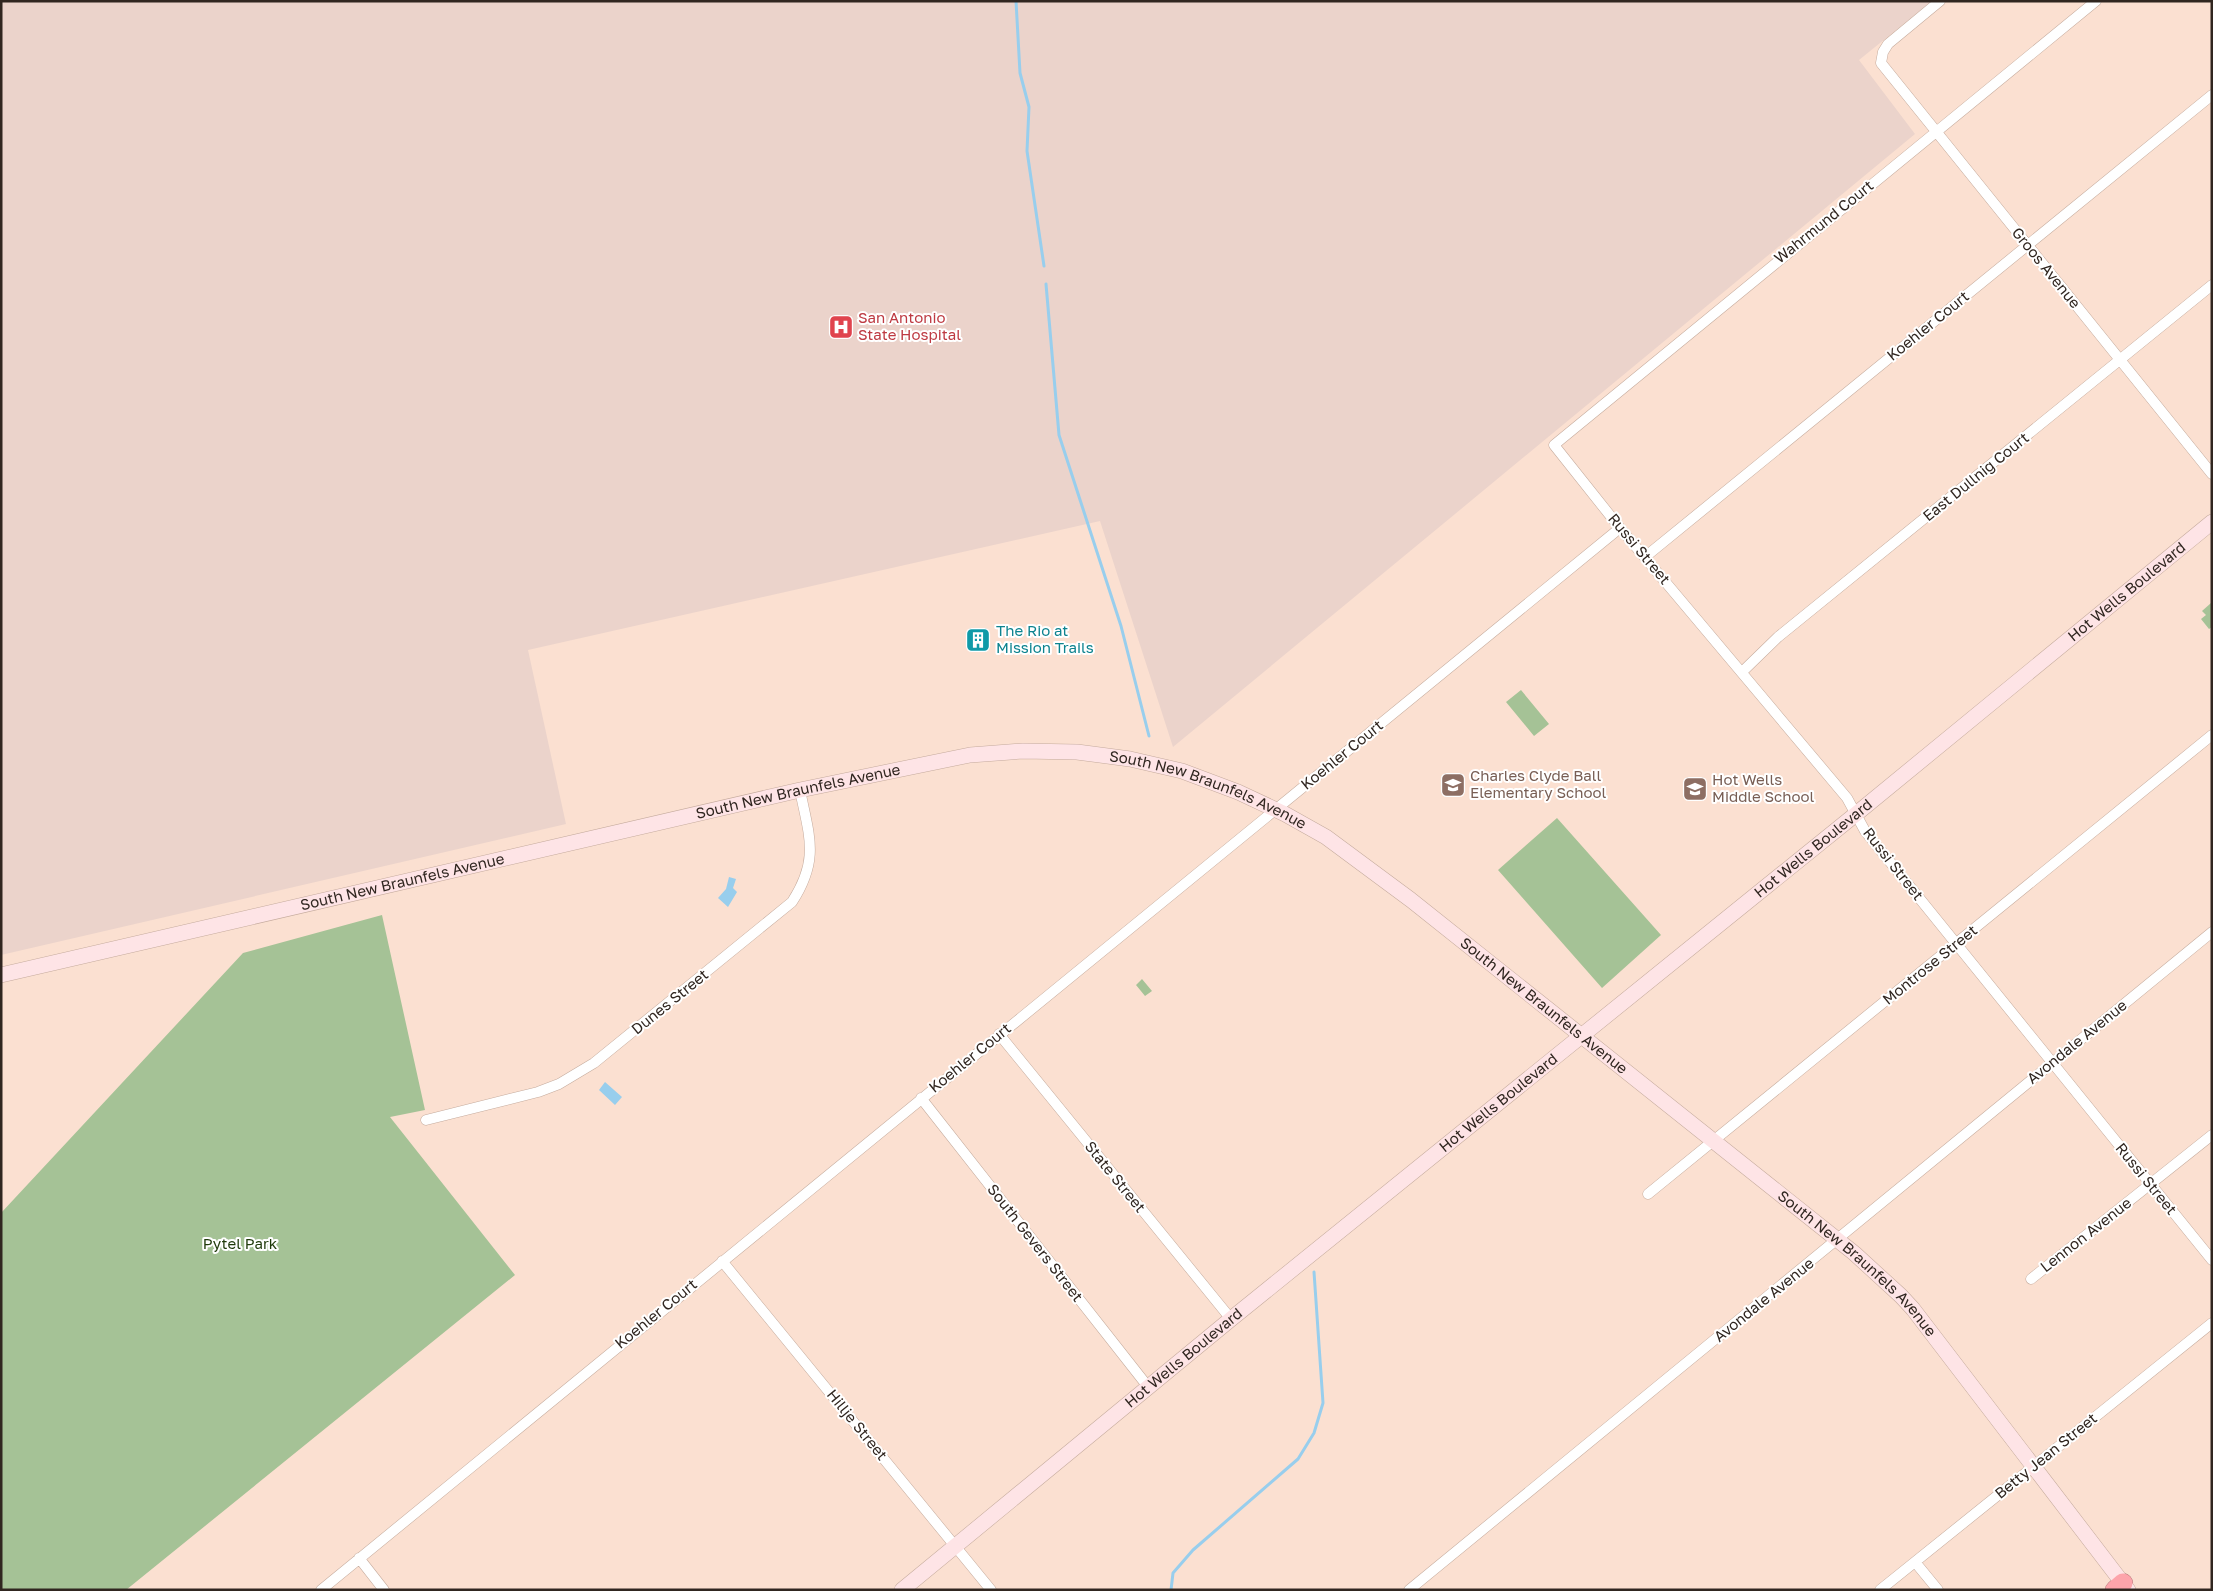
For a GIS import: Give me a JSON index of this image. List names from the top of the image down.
{
  "streets": {
    "main road": ["Hot Wells Boulevard", "South New Braunfels Avenue"],
    "street": [
      "Wahrmund Court",
      "Groos Avenue",
      "Koehler Court",
      "East Dullnig Court",
      "Russi Street",
      "Montrose Street",
      "Dunes Street",
      "Avondale Avenue",
      "State Street",
      "Lennon Avenue",
      "South Gevers Street",
      "Hillje Street",
      "Betty Jean Street"
    ]
  },
  "crossings": [
    ["Wahrmund Court", "Groos Avenue"],
    ["Wahrmund Court", "Russi Street"],
    ["Groos Avenue", "Koehler Court"],
    ["Groos Avenue", "East Dullnig Court"],
    ["Koehler Court", "Russi Street"],
    ["Koehler Court", "South New Braunfels Avenue"],
    ["Koehler Court", "State Street"],
    ["Koehler Court", "South Gevers Street"],
    ["Koehler Court", "Hillje Street"],
    ["East Dullnig Court", "Russi Street"],
    ["Russi Street", "Hot Wells Boulevard"],
    ["Russi Street", "Montrose Street"],
    ["Russi Street", "Avondale Avenue"],
    ["Russi Street", "Lennon Avenue"],
    ["Hot Wells Boulevard", "South New Braunfels Avenue"],
    ["Hot Wells Boulevard", "State Street"],
    ["Hot Wells Boulevard", "South Gevers Street"],
    ["Hot Wells Boulevard", "Hillje Street"],
    ["South New Braunfels Avenue", "Montrose Street"],
    ["South New Braunfels Avenue", "Dunes Street"],
    ["South New Braunfels Avenue", "Avondale Avenue"],
    ["South New Braunfels Avenue", "Betty Jean Street"]
  ],
  "parks": ["Pytel Park"],
  "places": {
    "hospital": ["San Antonio State Hospital"],
    "building": ["The Rio at Mission Trails"],
    "school or university": ["Charles Clyde Ball Elementary School", "Hot Wells Middle School"]
  }
}
